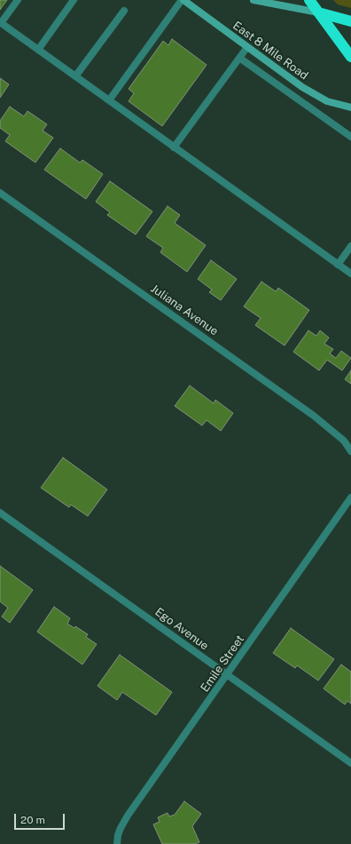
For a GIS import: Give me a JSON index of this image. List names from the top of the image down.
{
  "streets": {
    "street": [
      "East 8 Mile Road",
      "Juliana Avenue",
      "Ego Avenue",
      "Emile Street"
    ]
  },
  "crossings": [
    ["Ego Avenue", "Emile Street"]
  ],
  "scale_bar": "20 m"
}
